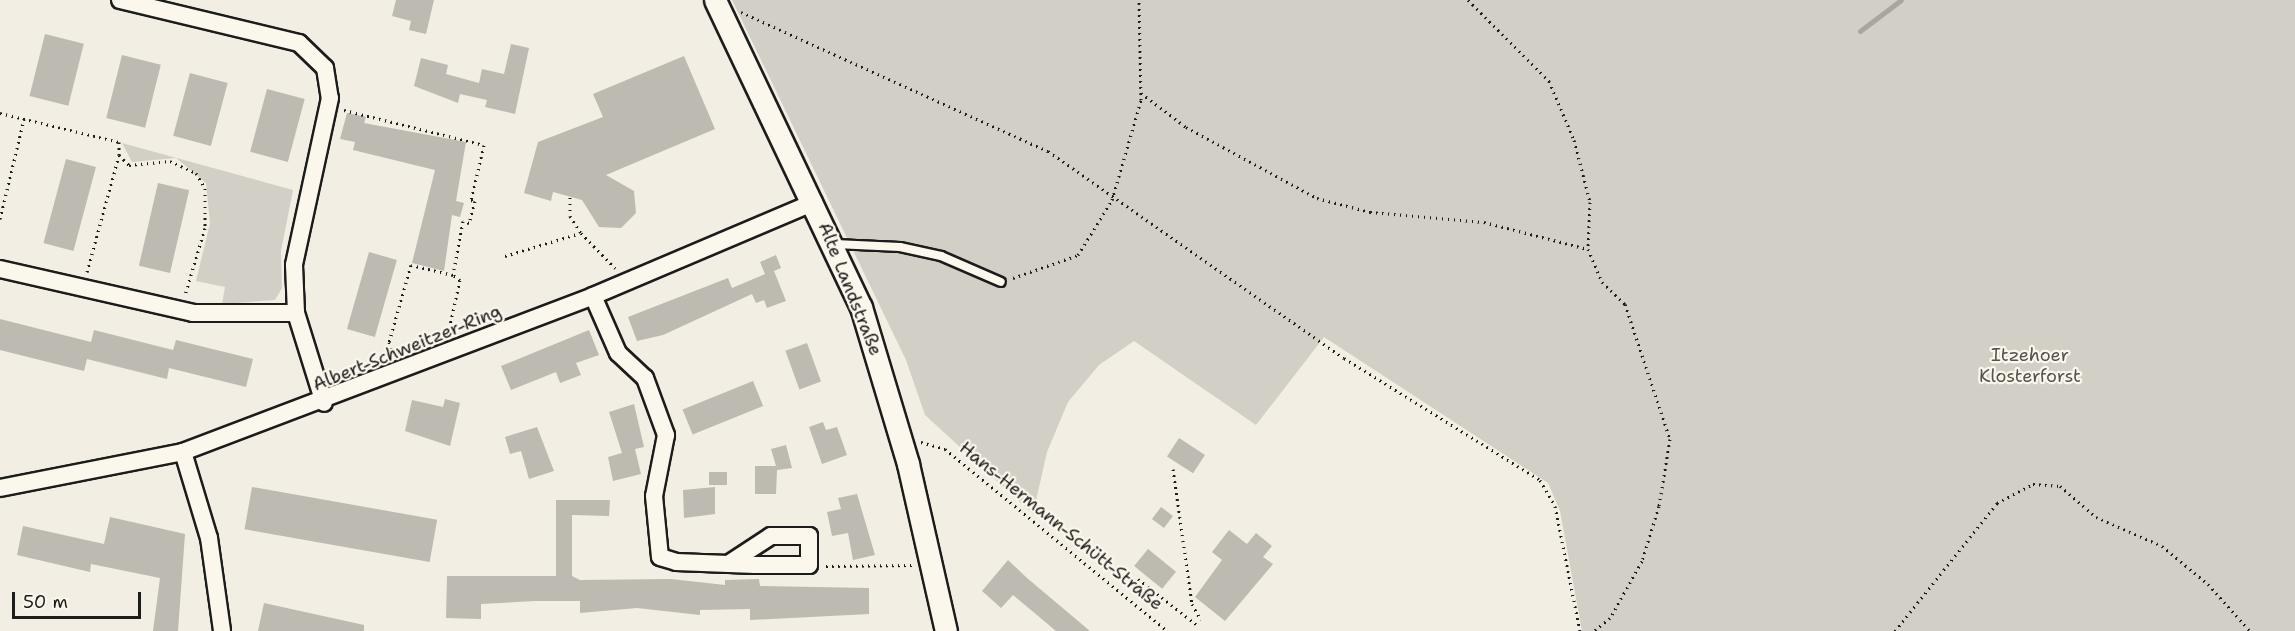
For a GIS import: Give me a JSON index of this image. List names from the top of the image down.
{
  "streets": {
    "street": ["Alte Landstraße", "Albert-Schweitzer-Ring"],
    "path": ["Hans-Hermann-Schütt-Straße"]
  },
  "crossings": [
    ["Alte Landstraße", "Albert-Schweitzer-Ring"],
    ["Alte Landstraße", "Hans-Hermann-Schütt-Straße"]
  ],
  "parks": ["Itzehoer Klosterforst"],
  "scale_bar": "50 m"
}
